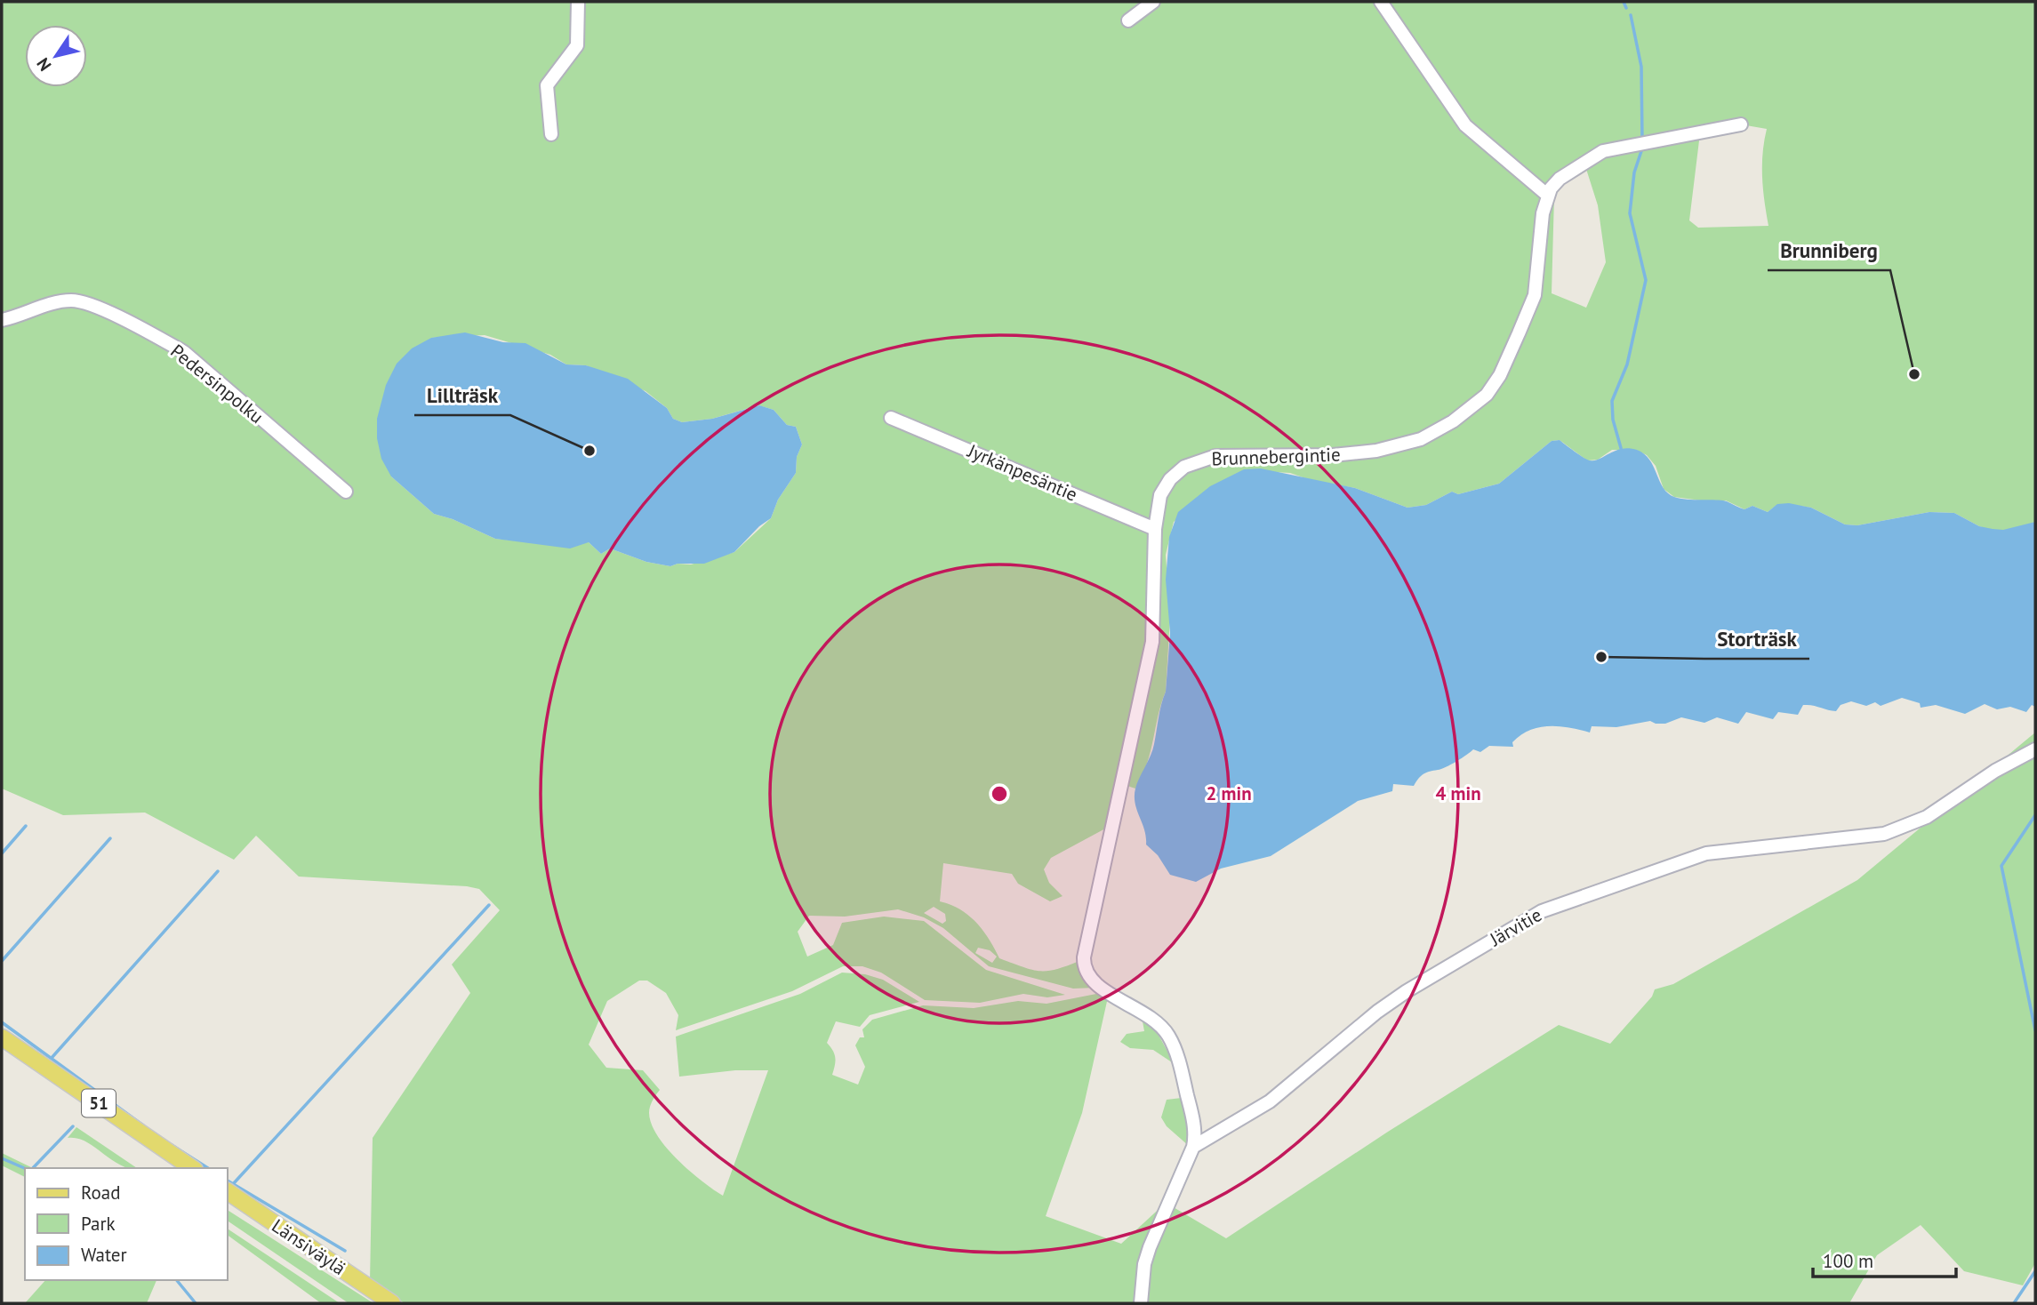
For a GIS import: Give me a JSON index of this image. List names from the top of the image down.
{
  "streets": {
    "main road": ["51", "Länsiväylä"],
    "street": [
      "Pedersinpolku",
      "Brunnebergintie",
      "Jyrkänpesäntie",
      "Järvitie"
    ]
  },
  "crossings": [
    ["Brunnebergintie", "Jyrkänpesäntie"],
    ["Brunnebergintie", "Järvitie"]
  ],
  "places": ["Brunniberg", "Lillträsk", "Storträsk"],
  "legend": ["Road", "Park", "Water"],
  "scale_bar": "100 m",
  "north": "bottom left",
  "rings": ["2 min", "4 min"]
}
